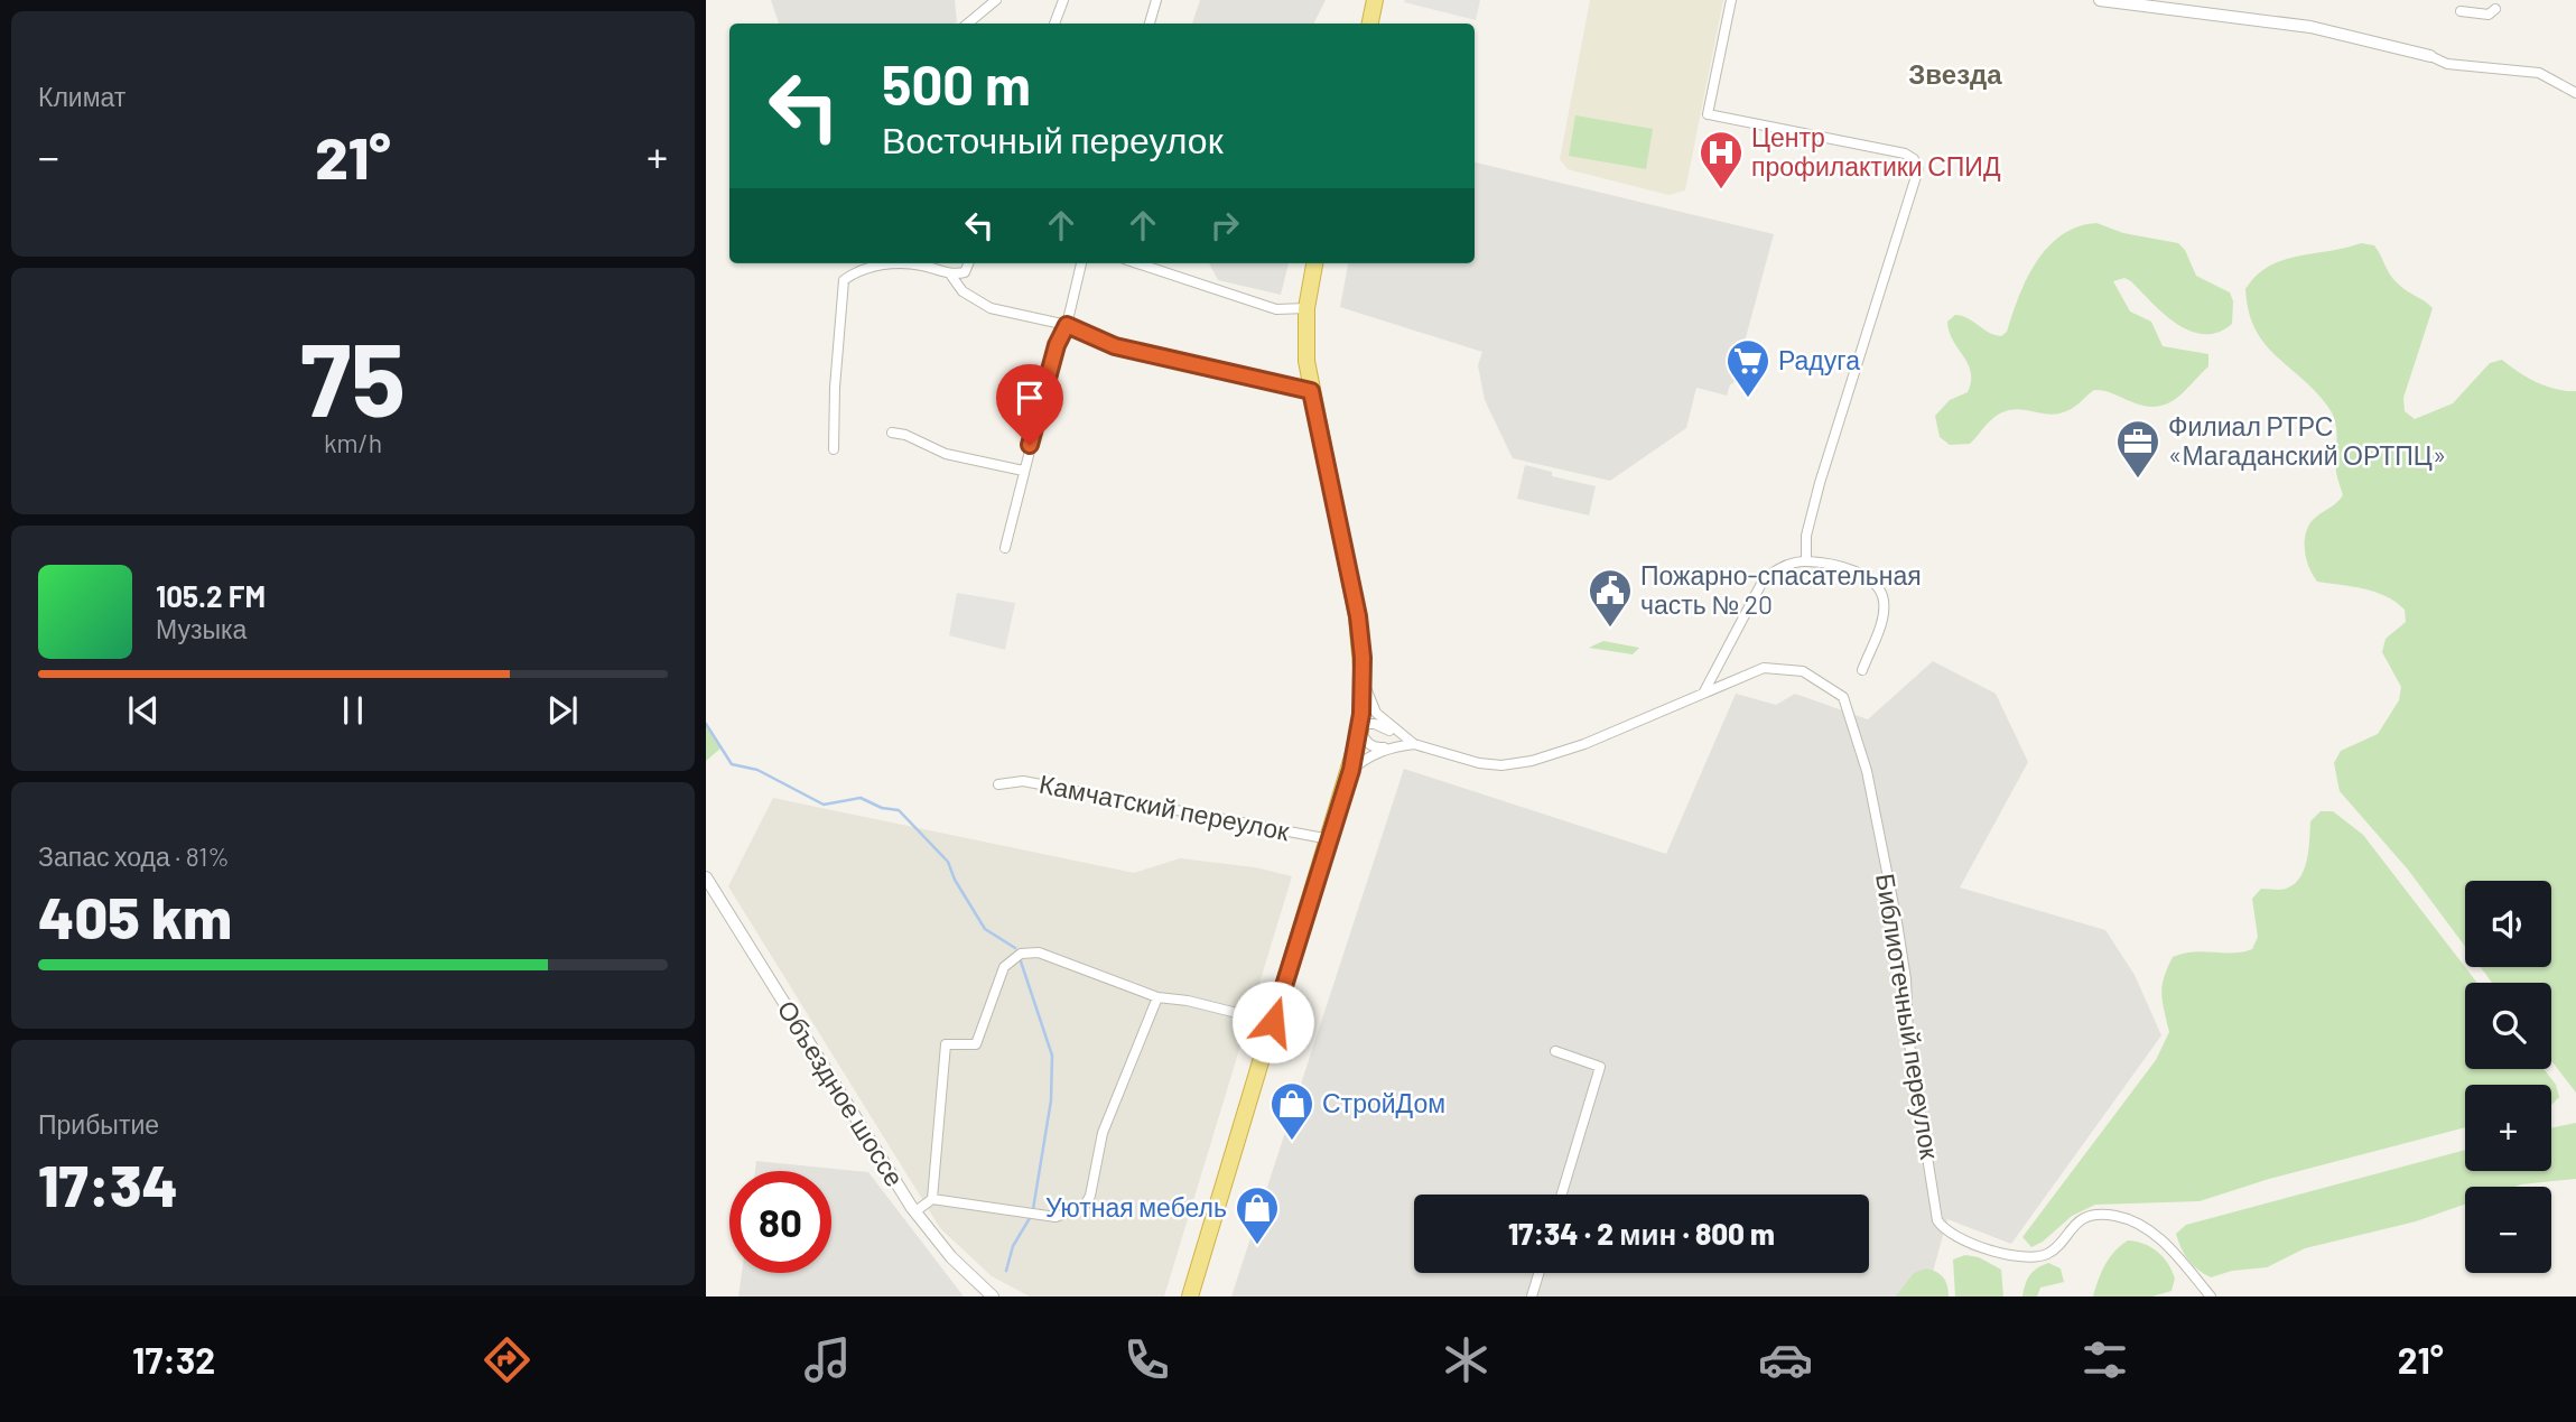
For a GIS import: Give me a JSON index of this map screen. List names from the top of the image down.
{
  "streets": {
    "street": ["Камчатский переулок", "Библиотечный переулок", "Объездное шоссе"]
  },
  "districts": ["Звезда"],
  "places": {
    "hospital": ["Центр профилактики СПИД"],
    "supermarket": ["Радуга"],
    "office": ["Филиал РТРС «Магаданский ОРТПЦ»"],
    "public building": ["Пожарно-спасательная часть № 20"],
    "shop": ["СтройДом", "Уютная мебель"]
  },
  "page": {
    "tile": [
      "Климат",
      ["75", "km/h"],
      ["Запас хода · 81%", "405 km"],
      ["Прибытие", "17:34"]
    ],
    "turn": ["500 m", "Восточный переулок"],
    "heat": ["−", "21°", "+"],
    "song": ["105.2 FM", "Музыка"],
    "map_buttons": ["+", "−"],
    "limit": "80",
    "trip": "17:34 · 2 мин · 800 m",
    "tabs": ["17:32", "21°"]
  }
}
